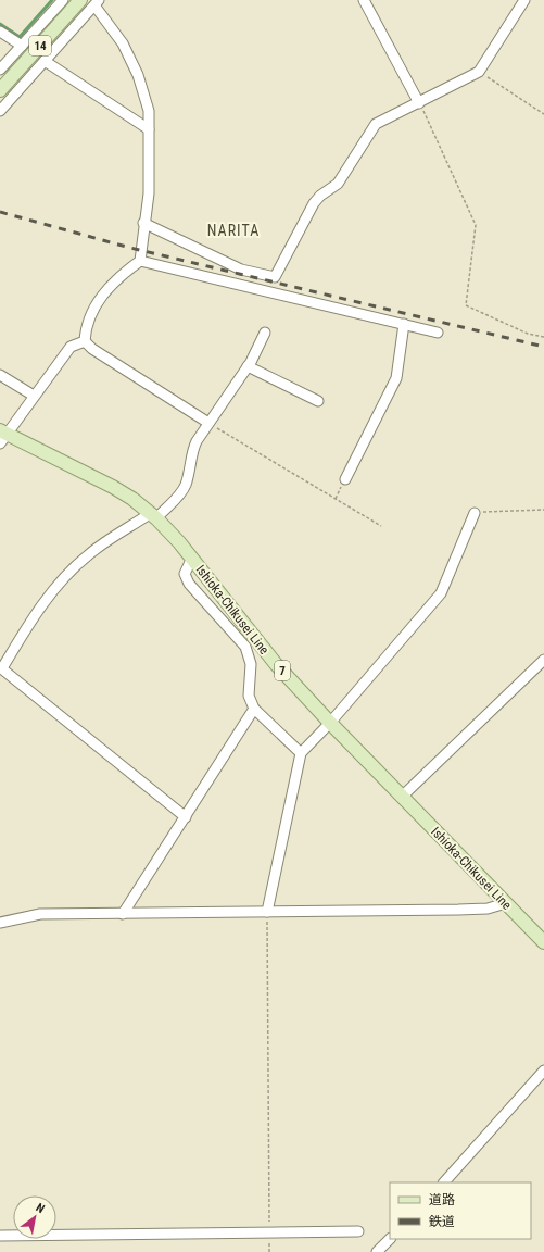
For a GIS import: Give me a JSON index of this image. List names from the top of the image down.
{
  "streets": {
    "main road": ["14", "Ishioka-Chikusei Line", "7"]
  },
  "districts": ["NARITA"],
  "legend": ["道路", "鉄道"],
  "north": "top right"
}
